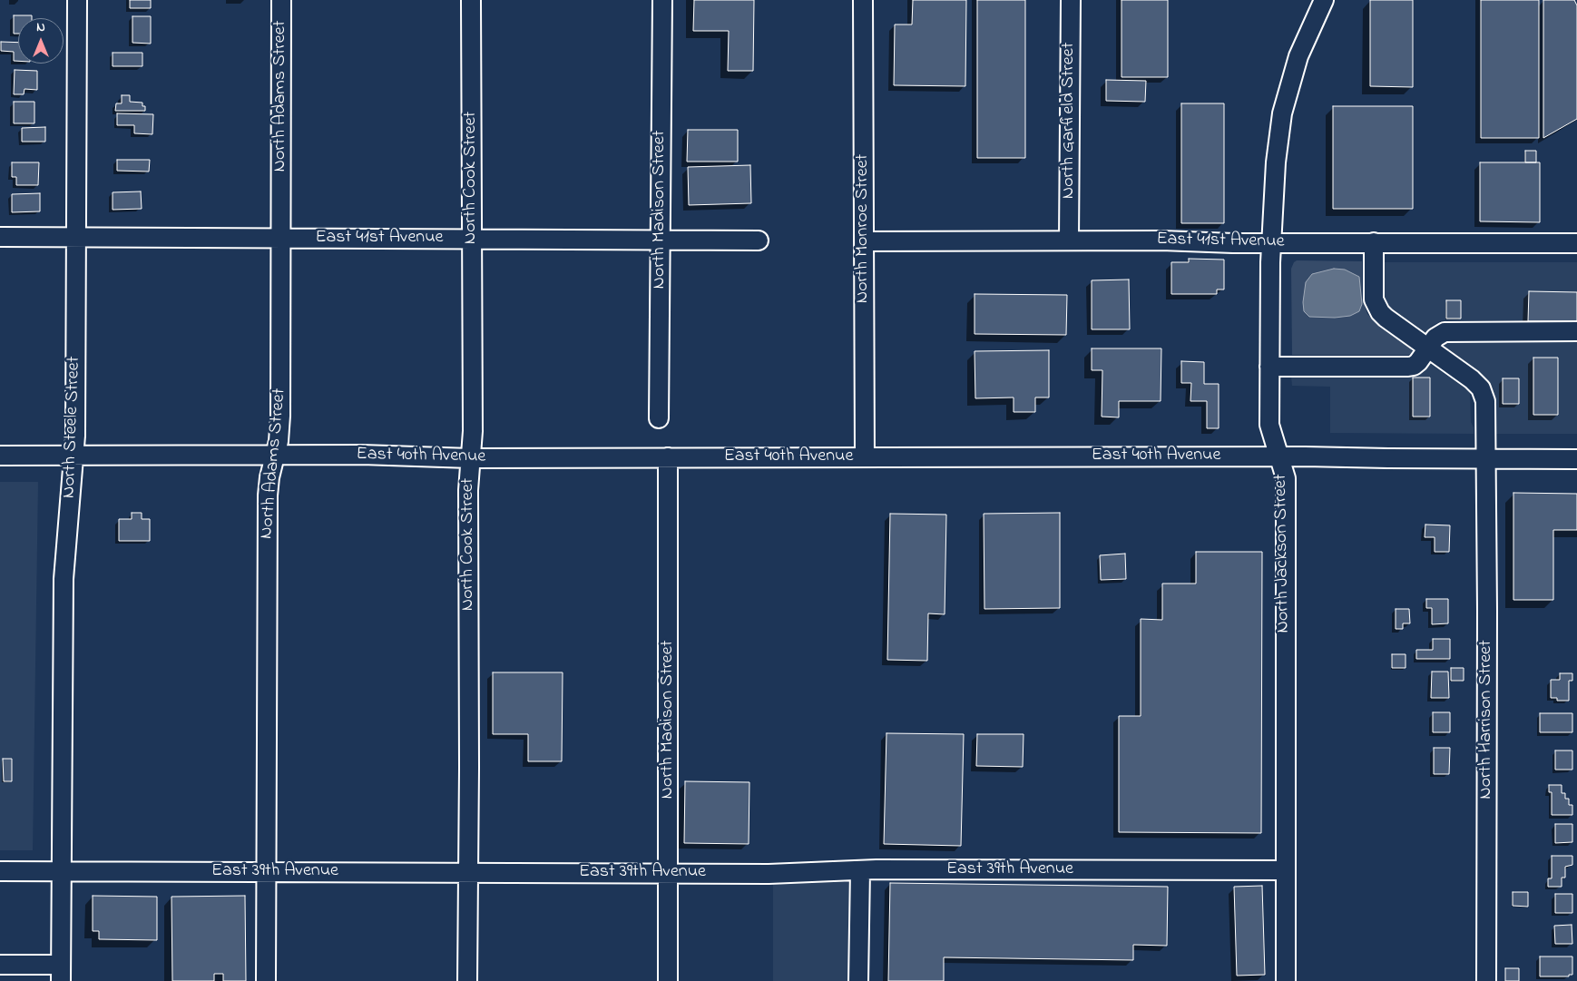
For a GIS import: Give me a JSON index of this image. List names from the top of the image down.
{
  "streets": {
    "street": [
      "North Adams Street",
      "North Garfield Street",
      "North Cook Street",
      "North Madison Street",
      "North Monroe Street",
      "East 41st Avenue",
      "North Steele Street",
      "East 40th Avenue",
      "North Jackson Street",
      "North Harrison Street",
      "East 39th Avenue"
    ]
  },
  "crossings": [
    ["North Adams Street", "East 41st Avenue"],
    ["North Adams Street", "East 40th Avenue"],
    ["North Adams Street", "East 39th Avenue"],
    ["North Garfield Street", "East 41st Avenue"],
    ["North Cook Street", "East 41st Avenue"],
    ["North Cook Street", "East 40th Avenue"],
    ["North Cook Street", "East 39th Avenue"],
    ["North Madison Street", "East 41st Avenue"],
    ["North Madison Street", "East 40th Avenue"],
    ["North Madison Street", "East 39th Avenue"],
    ["North Monroe Street", "East 41st Avenue"],
    ["North Monroe Street", "East 40th Avenue"],
    ["East 41st Avenue", "North Steele Street"],
    ["East 41st Avenue", "North Jackson Street"],
    ["East 41st Avenue", "North Harrison Street"],
    ["North Steele Street", "East 40th Avenue"],
    ["North Steele Street", "East 39th Avenue"],
    ["East 40th Avenue", "North Jackson Street"],
    ["East 40th Avenue", "North Harrison Street"],
    ["North Jackson Street", "East 39th Avenue"]
  ],
  "north": "top"
}
